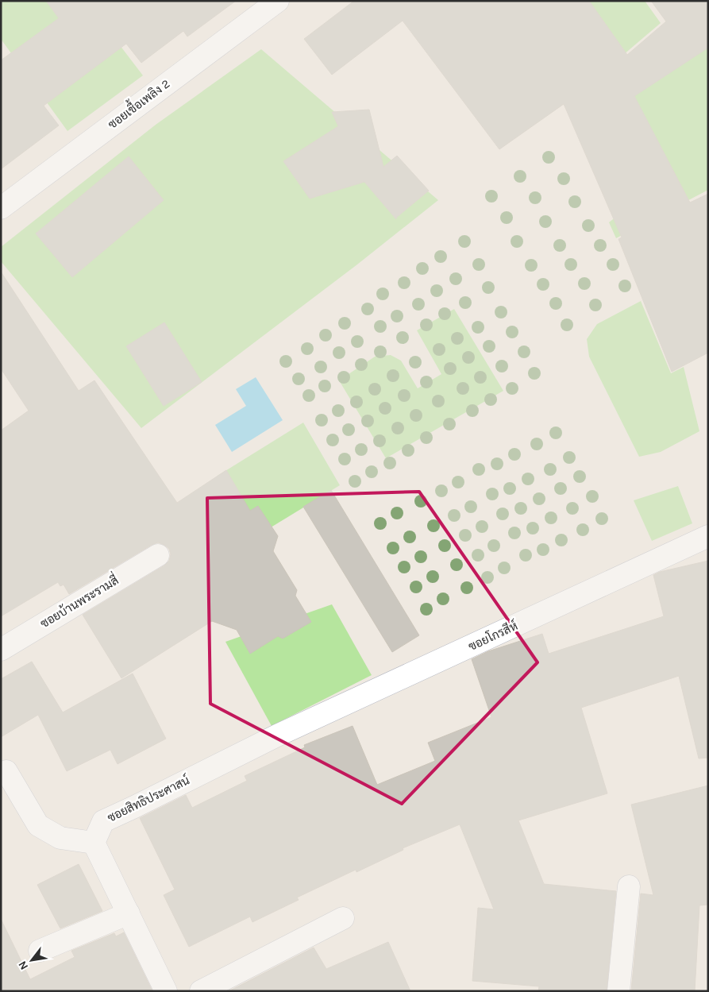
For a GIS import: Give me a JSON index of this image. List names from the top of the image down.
{
  "streets": {
    "street": [
      "ซอยเชื้อเพลิง 2",
      "ซอยบ้านพระรามสี่",
      "ฃอยโกรสีห์",
      "ซอยสิทธิประศาสน์"
    ]
  },
  "crossings": [
    ["ฃอยโกรสีห์", "ซอยสิทธิประศาสน์"]
  ],
  "north": "bottom left"
}
